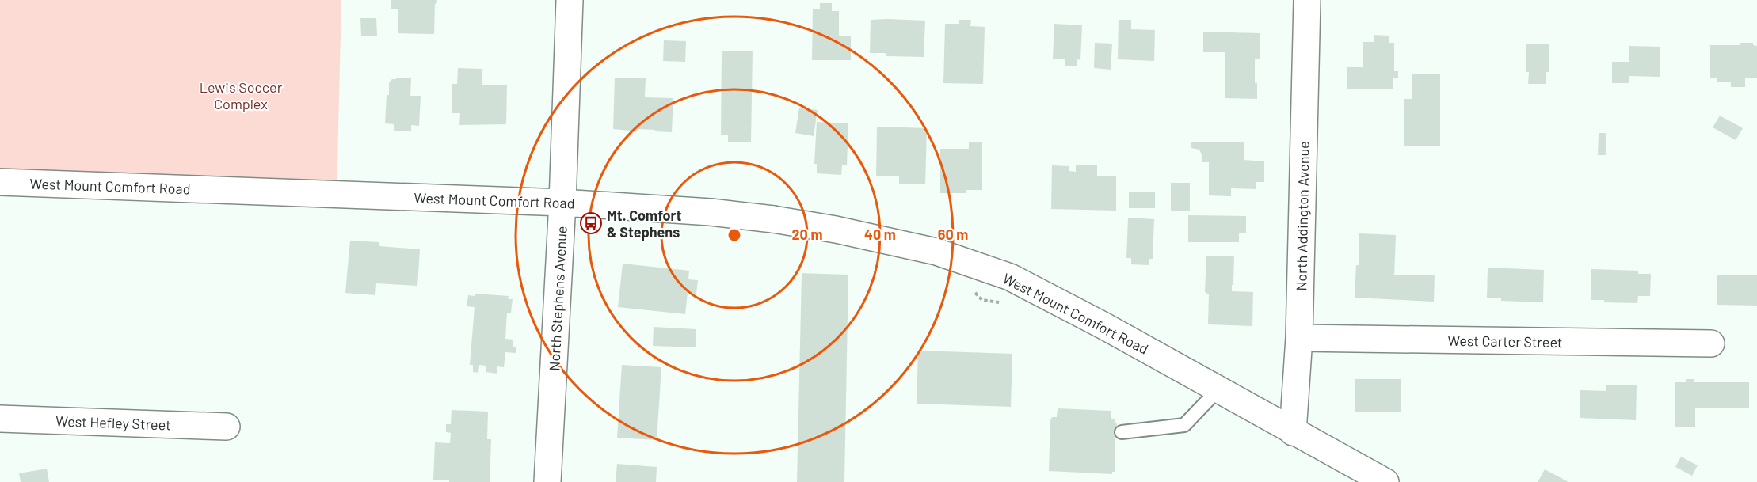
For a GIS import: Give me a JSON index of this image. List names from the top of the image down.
{
  "streets": {
    "street": [
      "West Mount Comfort Road",
      "North Addington Avenue",
      "North Stephens Avenue",
      "West Carter Street",
      "West Hefley Street"
    ]
  },
  "crossings": [
    ["West Mount Comfort Road", "North Addington Avenue"],
    ["West Mount Comfort Road", "North Stephens Avenue"],
    ["North Addington Avenue", "West Carter Street"]
  ],
  "parks": ["Lewis Soccer Complex"],
  "places": {
    "bus stop": ["Mt. Comfort & Stephens"]
  },
  "rings": ["20 m", "40 m", "60 m"]
}
